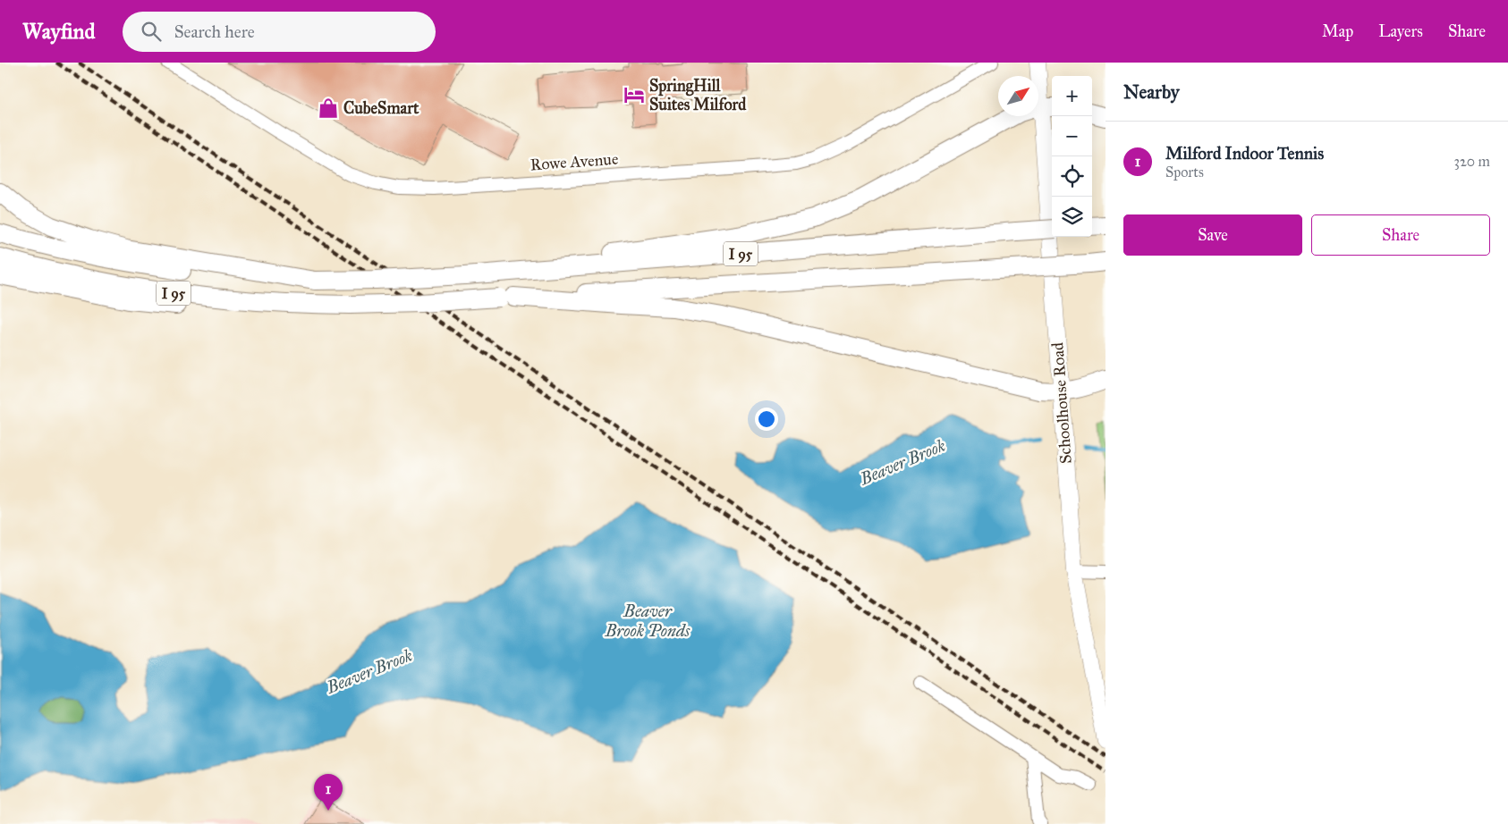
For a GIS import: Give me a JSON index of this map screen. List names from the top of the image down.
{
  "streets": {
    "highway": ["I 95"],
    "main road": ["Schoolhouse Road"],
    "street": ["Rowe Avenue"]
  },
  "water": ["Beaver Brook", "Beaver Brook Ponds"],
  "places": {
    "hotel": ["SpringHill Suites Milford"],
    "shop": ["CubeSmart"]
  },
  "north": "top right",
  "page": {
    "header": "Wayfind",
    "search": "Search here",
    "nav": ["Map", "Layers", "Share"],
    "heading": "Nearby",
    "map_buttons": ["+", "−"],
    "list": [
      {
        "mark": "1",
        "name": "Milford Indoor Tennis",
        "note": "Sports",
        "value": "320 m"
      }
    ],
    "buttons": ["Save", "Share"],
    "pins": "1"
  }
}
